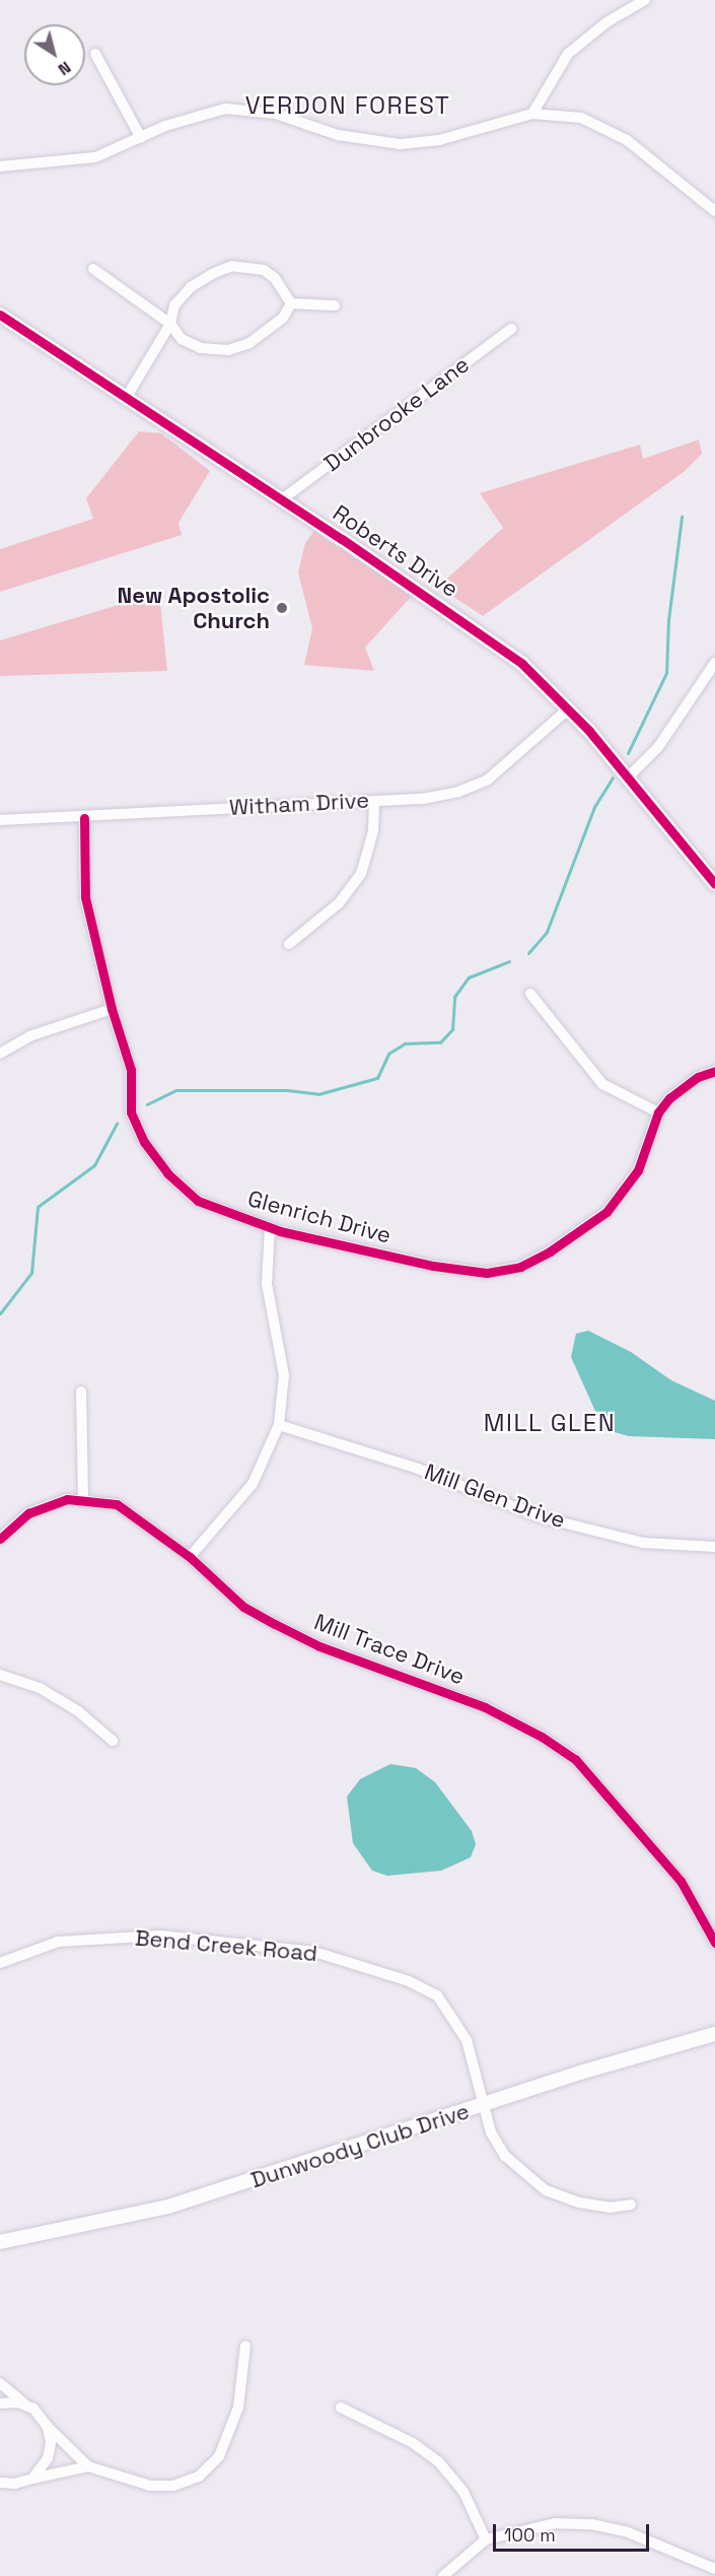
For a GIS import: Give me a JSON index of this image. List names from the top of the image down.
{
  "streets": {
    "street": [
      "Dunbrooke Lane",
      "Roberts Drive",
      "Witham Drive",
      "Glenrich Drive",
      "Mill Glen Drive",
      "Mill Trace Drive",
      "Bend Creek Road",
      "Dunwoody Club Drive"
    ]
  },
  "crossings": [
    ["Dunbrooke Lane", "Roberts Drive"],
    ["Roberts Drive", "Witham Drive"],
    ["Witham Drive", "Glenrich Drive"],
    ["Bend Creek Road", "Dunwoody Club Drive"]
  ],
  "districts": ["VERDON FOREST", "MILL GLEN"],
  "places": ["New Apostolic Church"],
  "scale_bar": "100 m",
  "north": "bottom right"
}
